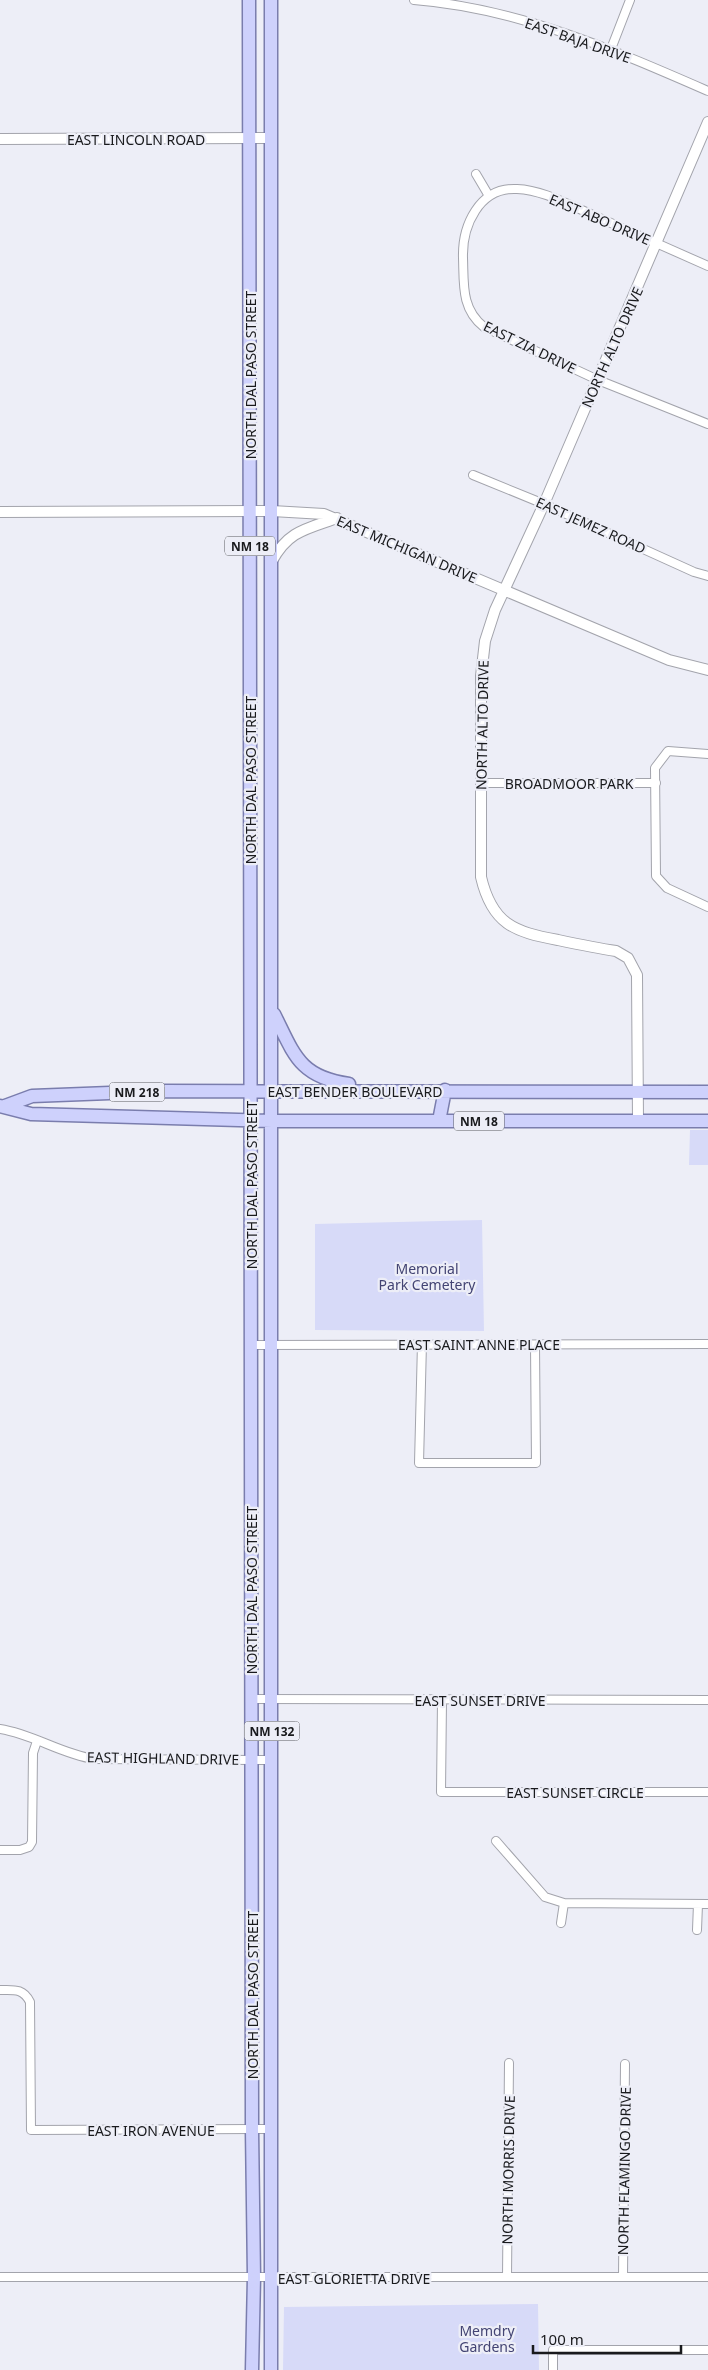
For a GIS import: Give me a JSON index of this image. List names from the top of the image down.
{
  "streets": {
    "main road": [
      "NORTH DAL PASO STREET",
      "NM 18",
      "EAST BENDER BOULEVARD",
      "NM 218",
      "NM 132"
    ],
    "street": [
      "EAST BAJA DRIVE",
      "EAST LINCOLN ROAD",
      "EAST ABO DRIVE",
      "EAST ZIA DRIVE",
      "NORTH ALTO DRIVE",
      "EAST JEMEZ ROAD",
      "EAST MICHIGAN DRIVE",
      "BROADMOOR PARK",
      "EAST SAINT ANNE PLACE",
      "EAST SUNSET DRIVE",
      "EAST HIGHLAND DRIVE",
      "EAST SUNSET CIRCLE",
      "EAST IRON AVENUE",
      "NORTH MORRIS DRIVE",
      "NORTH FLAMINGO DRIVE",
      "EAST GLORIETTA DRIVE"
    ]
  },
  "crossings": [
    ["EAST LINCOLN ROAD", "NORTH DAL PASO STREET"],
    ["EAST ABO DRIVE", "EAST ZIA DRIVE"],
    ["EAST ABO DRIVE", "NORTH ALTO DRIVE"],
    ["EAST ZIA DRIVE", "NORTH ALTO DRIVE"],
    ["NORTH ALTO DRIVE", "EAST JEMEZ ROAD"],
    ["NORTH ALTO DRIVE", "EAST MICHIGAN DRIVE"],
    ["NORTH ALTO DRIVE", "BROADMOOR PARK"],
    ["NORTH ALTO DRIVE", "EAST BENDER BOULEVARD"],
    ["NORTH DAL PASO STREET", "EAST MICHIGAN DRIVE"],
    ["NORTH DAL PASO STREET", "EAST BENDER BOULEVARD"],
    ["NORTH DAL PASO STREET", "EAST SAINT ANNE PLACE"],
    ["NORTH DAL PASO STREET", "EAST SUNSET DRIVE"],
    ["NORTH DAL PASO STREET", "EAST HIGHLAND DRIVE"],
    ["NORTH DAL PASO STREET", "EAST IRON AVENUE"],
    ["NORTH DAL PASO STREET", "EAST GLORIETTA DRIVE"],
    ["EAST SUNSET DRIVE", "EAST SUNSET CIRCLE"],
    ["NORTH MORRIS DRIVE", "EAST GLORIETTA DRIVE"],
    ["NORTH FLAMINGO DRIVE", "EAST GLORIETTA DRIVE"]
  ],
  "parks": ["Memorial Park Cemetery", "Memdry Gardens"],
  "scale_bar": "100 m"
}
